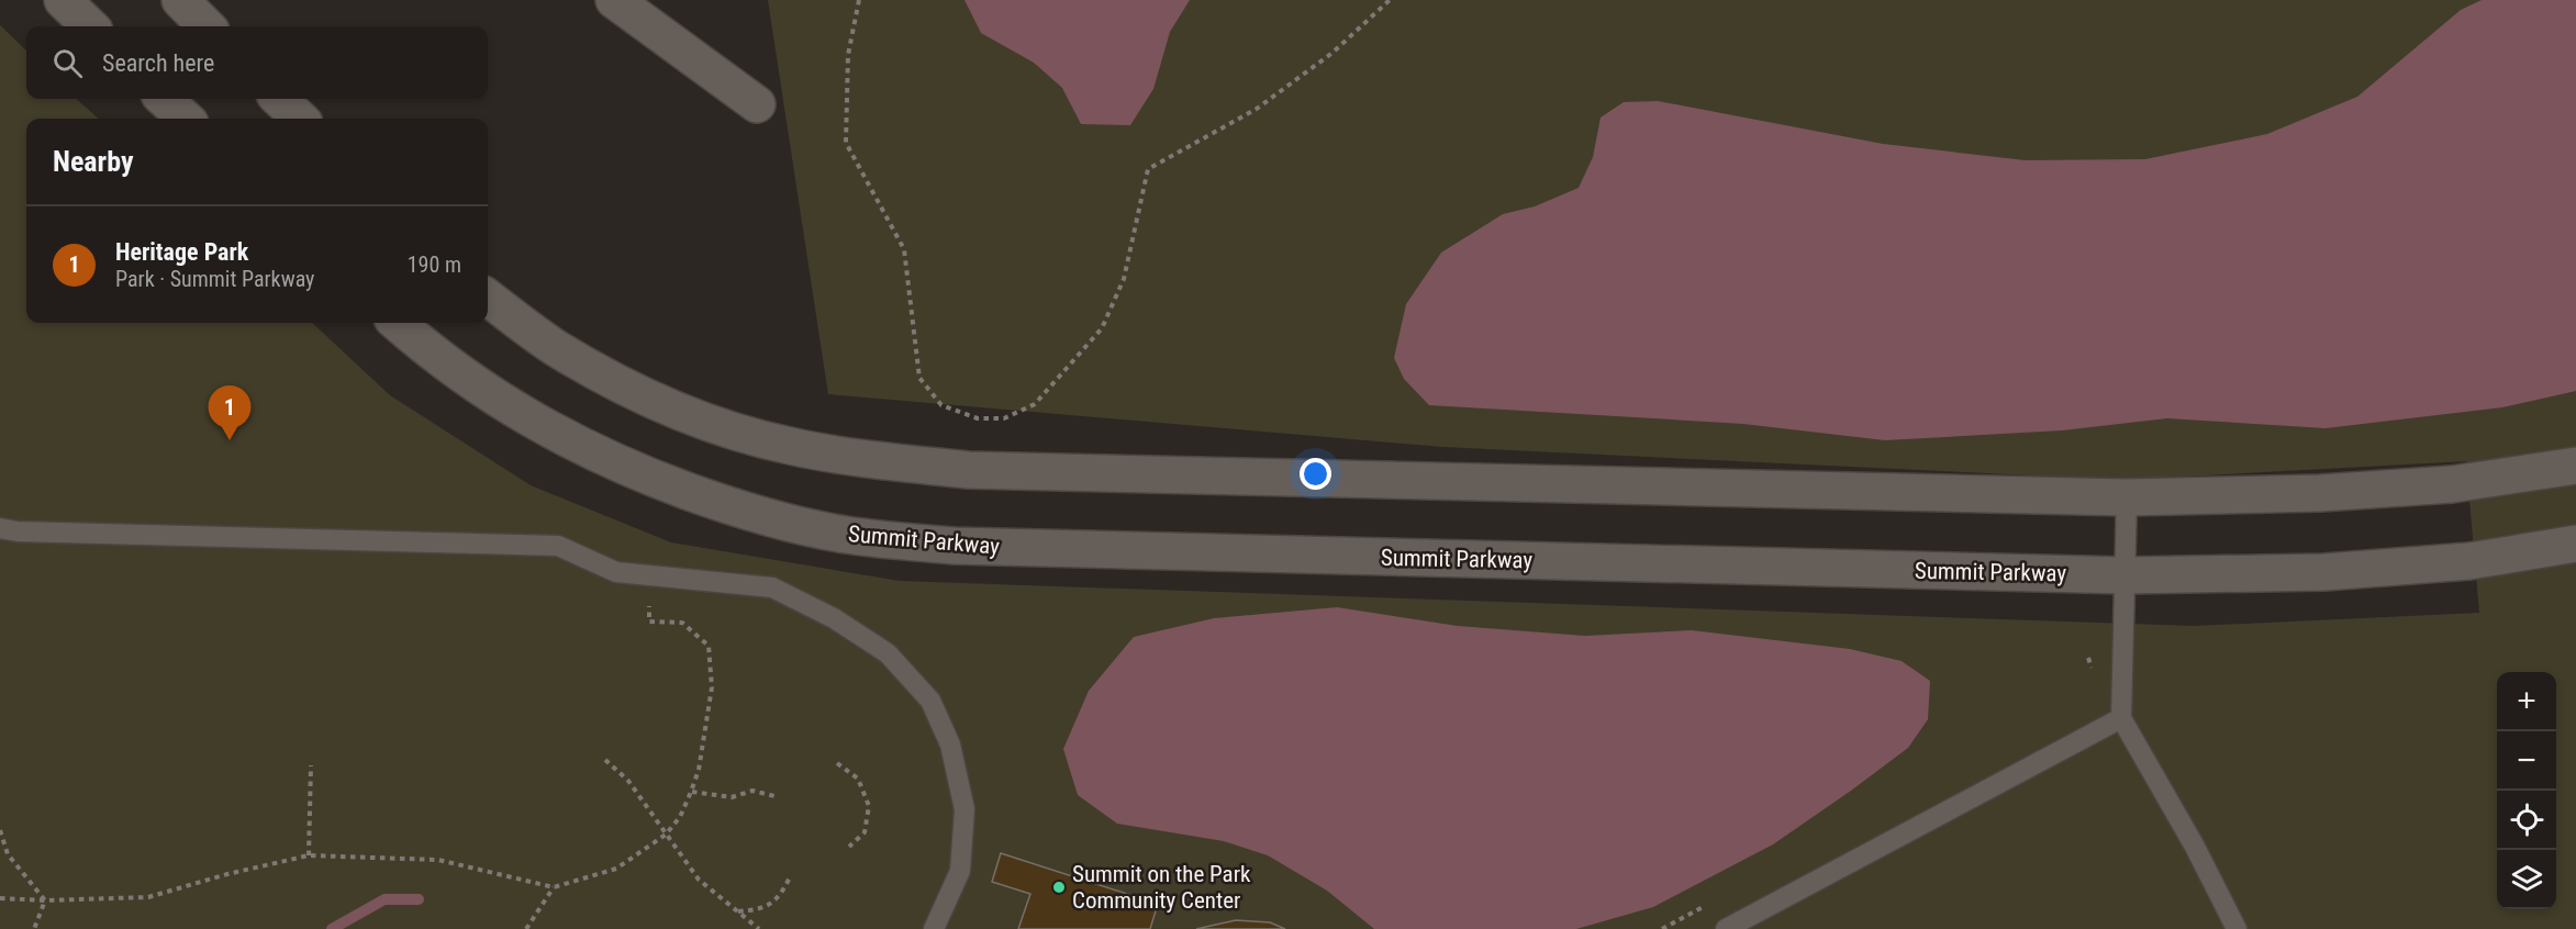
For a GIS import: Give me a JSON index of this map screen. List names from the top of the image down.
{
  "streets": {
    "street": ["Summit Parkway"]
  },
  "places": ["Summit on the Park Community Center"],
  "page": {
    "search": "Search here",
    "heading": "Nearby",
    "list": [
      {
        "mark": "1",
        "name": "Heritage Park",
        "note": "Park · Summit Parkway",
        "value": "190 m"
      }
    ],
    "pins": "1",
    "map_buttons": ["+", "−"]
  }
}
